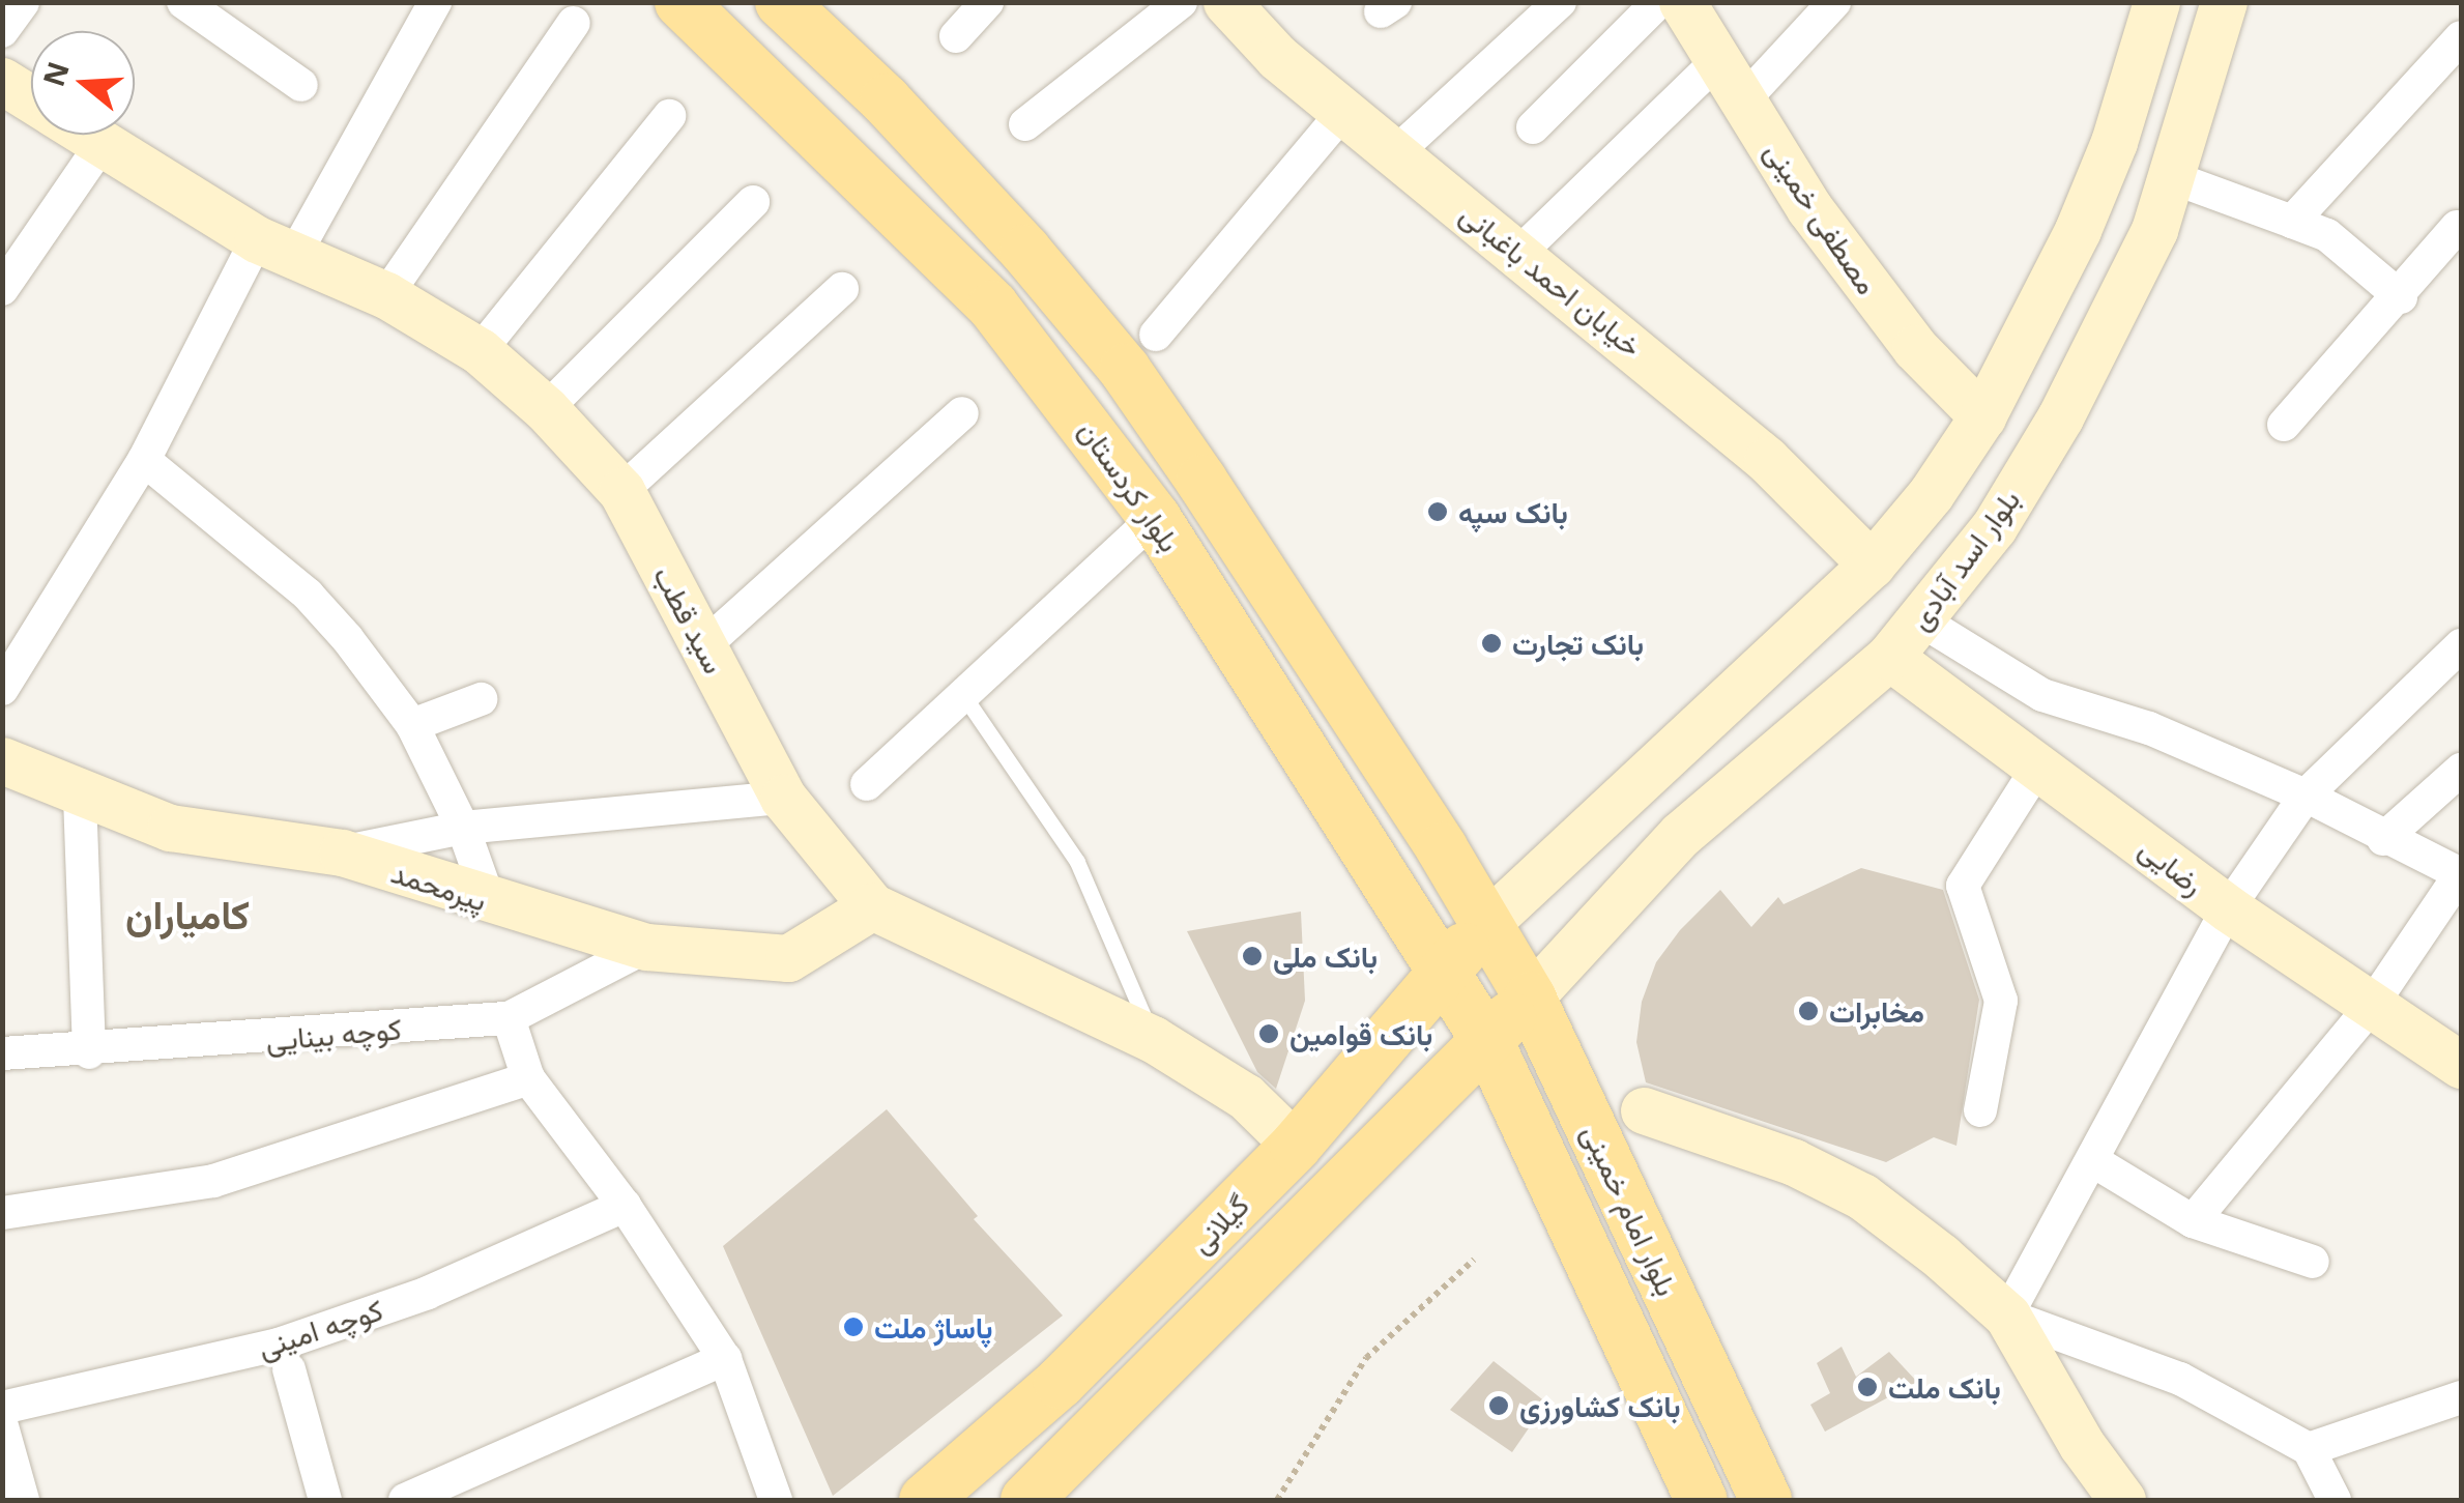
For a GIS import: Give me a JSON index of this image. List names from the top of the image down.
{
  "streets": {
    "main road": ["بلوار کردستان", "بلوار امام خمینی", "گیلانی"],
    "street": [
      "مصطفی خمینی",
      "خیابان احمد باغبانی",
      "بلوار اسد آبادی",
      "سید قطب",
      "رضایی",
      "پیرمحمد",
      "کوچه بینایی",
      "کوچه امینی"
    ]
  },
  "crossings": [
    ["بلوار کردستان", "بلوار امام خمینی"],
    ["بلوار کردستان", "گیلانی"],
    ["بلوار اسد آبادی", "رضایی"],
    ["بلوار اسد آبادی", "بلوار امام خمینی"],
    ["سید قطب", "پیرمحمد"],
    ["سید قطب", "گیلانی"],
    ["پیرمحمد", "کوچه بینایی"],
    ["بلوار امام خمینی", "گیلانی"]
  ],
  "districts": ["کامیاران"],
  "places": [
    "بانک سپه",
    "بانک تجارت",
    "بانک ملی",
    "مخابرات",
    "بانک قوامین",
    "پاساژ ملت",
    "بانک ملت",
    "بانک کشاورزی"
  ],
  "north": "left"
}
